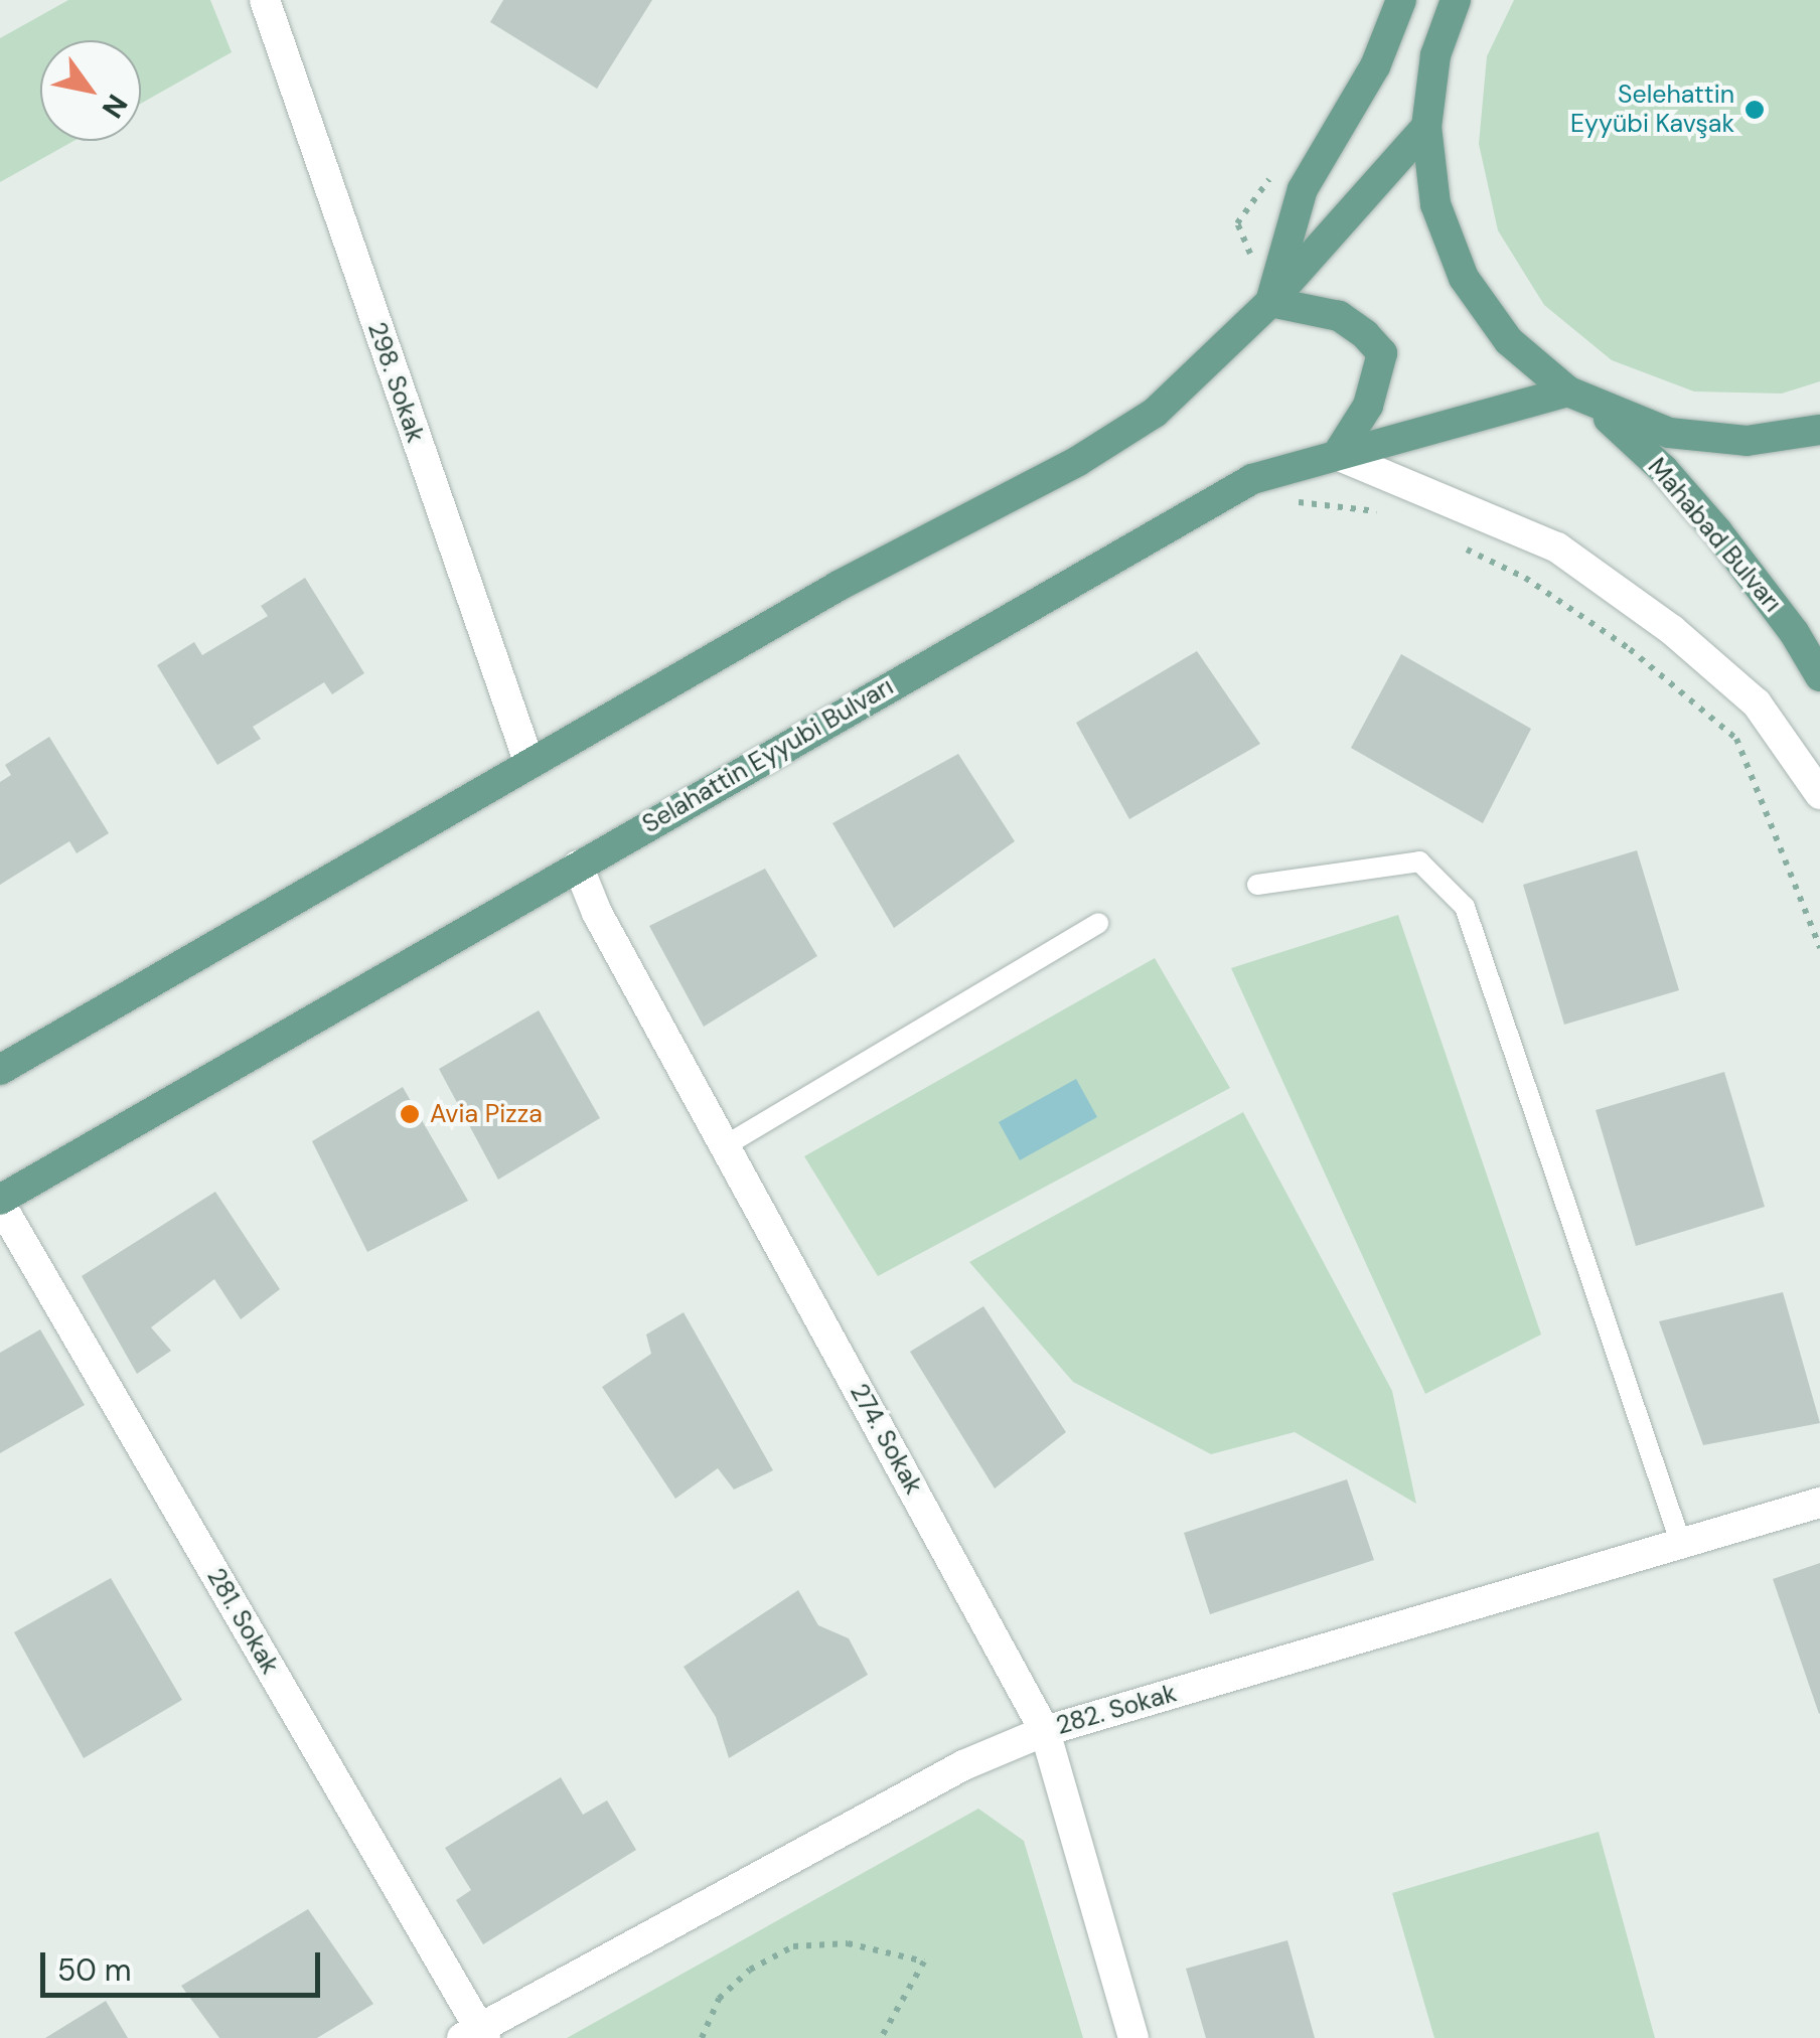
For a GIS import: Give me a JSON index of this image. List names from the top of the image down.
{
  "streets": {
    "main road": ["Mahabad Bulvarı", "Selahattin Eyyubi Bulvarı"],
    "street": [
      "298. Sokak",
      "274. Sokak",
      "281. Sokak",
      "282. Sokak"
    ]
  },
  "crossings": [
    ["Mahabad Bulvarı", "Selahattin Eyyubi Bulvarı"],
    ["Selahattin Eyyubi Bulvarı", "274. Sokak"],
    ["Selahattin Eyyubi Bulvarı", "281. Sokak"],
    ["274. Sokak", "282. Sokak"],
    ["281. Sokak", "282. Sokak"]
  ],
  "places": ["Selehattin Eyyübi Kavşak", "Avia Pizza"],
  "scale_bar": "50 m",
  "north": "bottom right"
}
